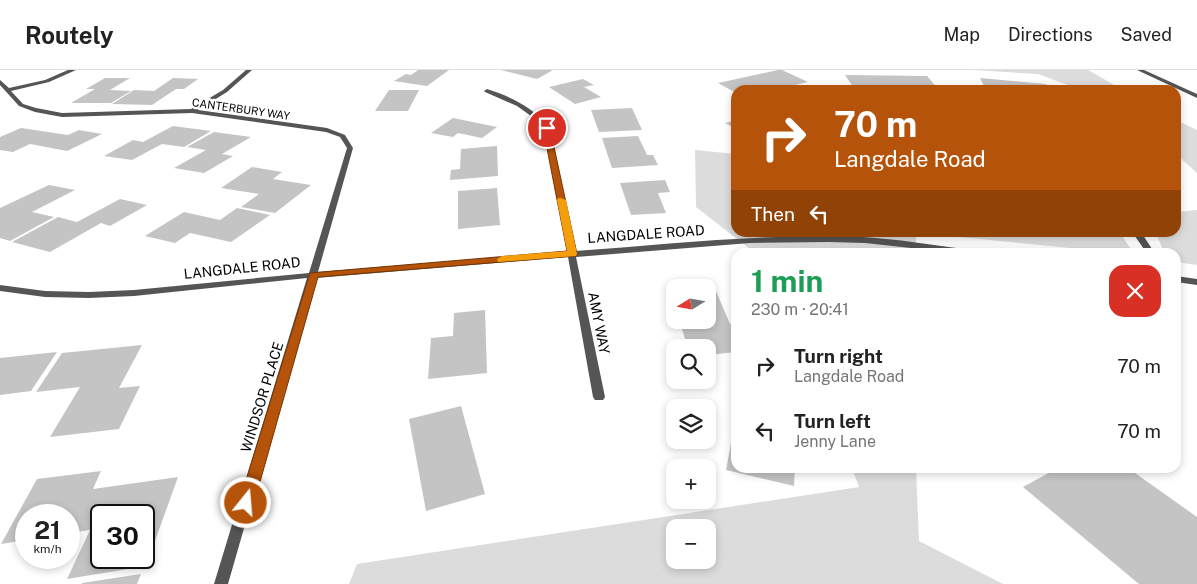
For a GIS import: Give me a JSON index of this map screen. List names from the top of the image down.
{
  "streets": {
    "street": [
      "CANTERBURY WAY",
      "LANGDALE ROAD",
      "AMY WAY",
      "WINDSOR PLACE"
    ]
  },
  "crossings": [
    ["CANTERBURY WAY", "LANGDALE ROAD"],
    ["CANTERBURY WAY", "WINDSOR PLACE"],
    ["LANGDALE ROAD", "AMY WAY"],
    ["LANGDALE ROAD", "WINDSOR PLACE"]
  ],
  "north": "left",
  "page": {
    "header": "Routely",
    "nav": ["Map", "Directions", "Saved"],
    "turn": ["70 m", "Langdale Road"],
    "then": "Then",
    "heading": ["1 min", "230 m · 20:41"],
    "map_buttons": ["+", "−"],
    "list": [
      {
        "name": "Turn right",
        "note": "Langdale Road",
        "value": "70 m"
      },
      {
        "name": "Turn left",
        "note": "Jenny Lane",
        "value": "70 m"
      }
    ],
    "speed": "21 km/h",
    "limit": "30"
  }
}
